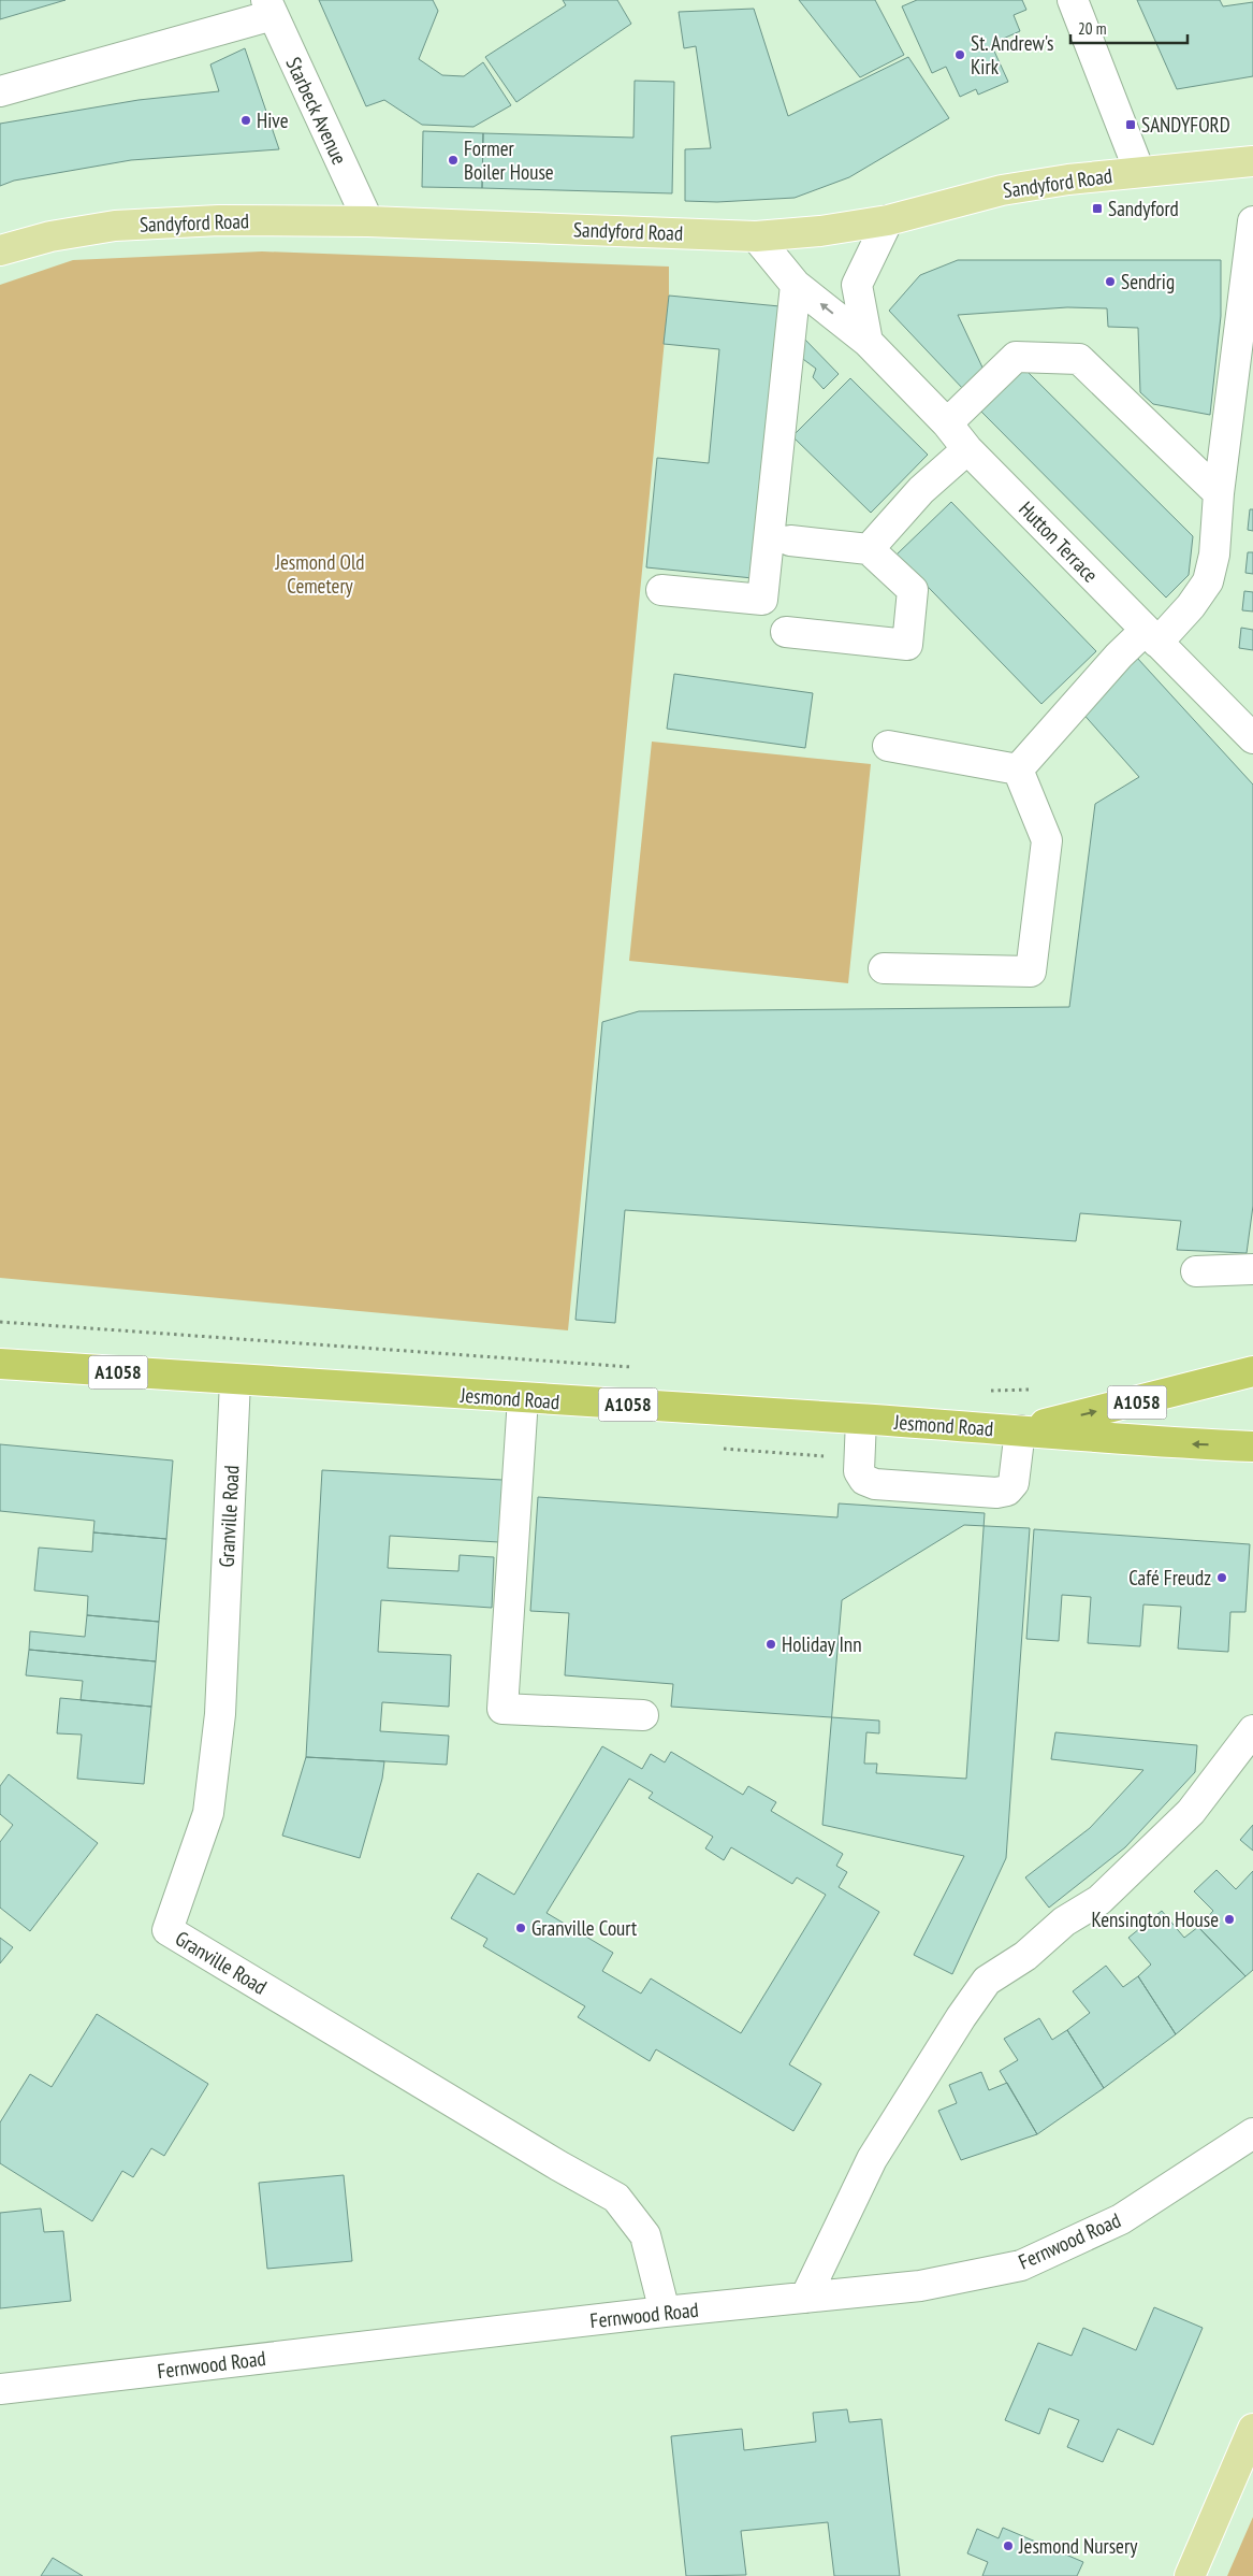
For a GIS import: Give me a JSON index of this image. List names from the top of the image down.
{
  "streets": {
    "highway": ["A1058", "Jesmond Road"],
    "main road": ["Sandyford Road"],
    "street": [
      "Starbeck Avenue",
      "Hutton Terrace",
      "Granville Road",
      "Fernwood Road"
    ]
  },
  "crossings": [
    ["Starbeck Avenue", "Sandyford Road"],
    ["Sandyford Road", "Hutton Terrace"],
    ["Jesmond Road", "Granville Road"],
    ["Granville Road", "Fernwood Road"]
  ],
  "parks": ["Jesmond Old Cemetery"],
  "places": {
    "other": [
      "St. Andrew's Kirk",
      "Hive",
      "Former Boiler House",
      "Sendrig",
      "Café Freudz",
      "Holiday Inn",
      "Kensington House",
      "Granville Court",
      "Jesmond Nursery"
    ],
    "transit": ["SANDYFORD", "Sandyford"]
  },
  "scale_bar": "20 m"
}
